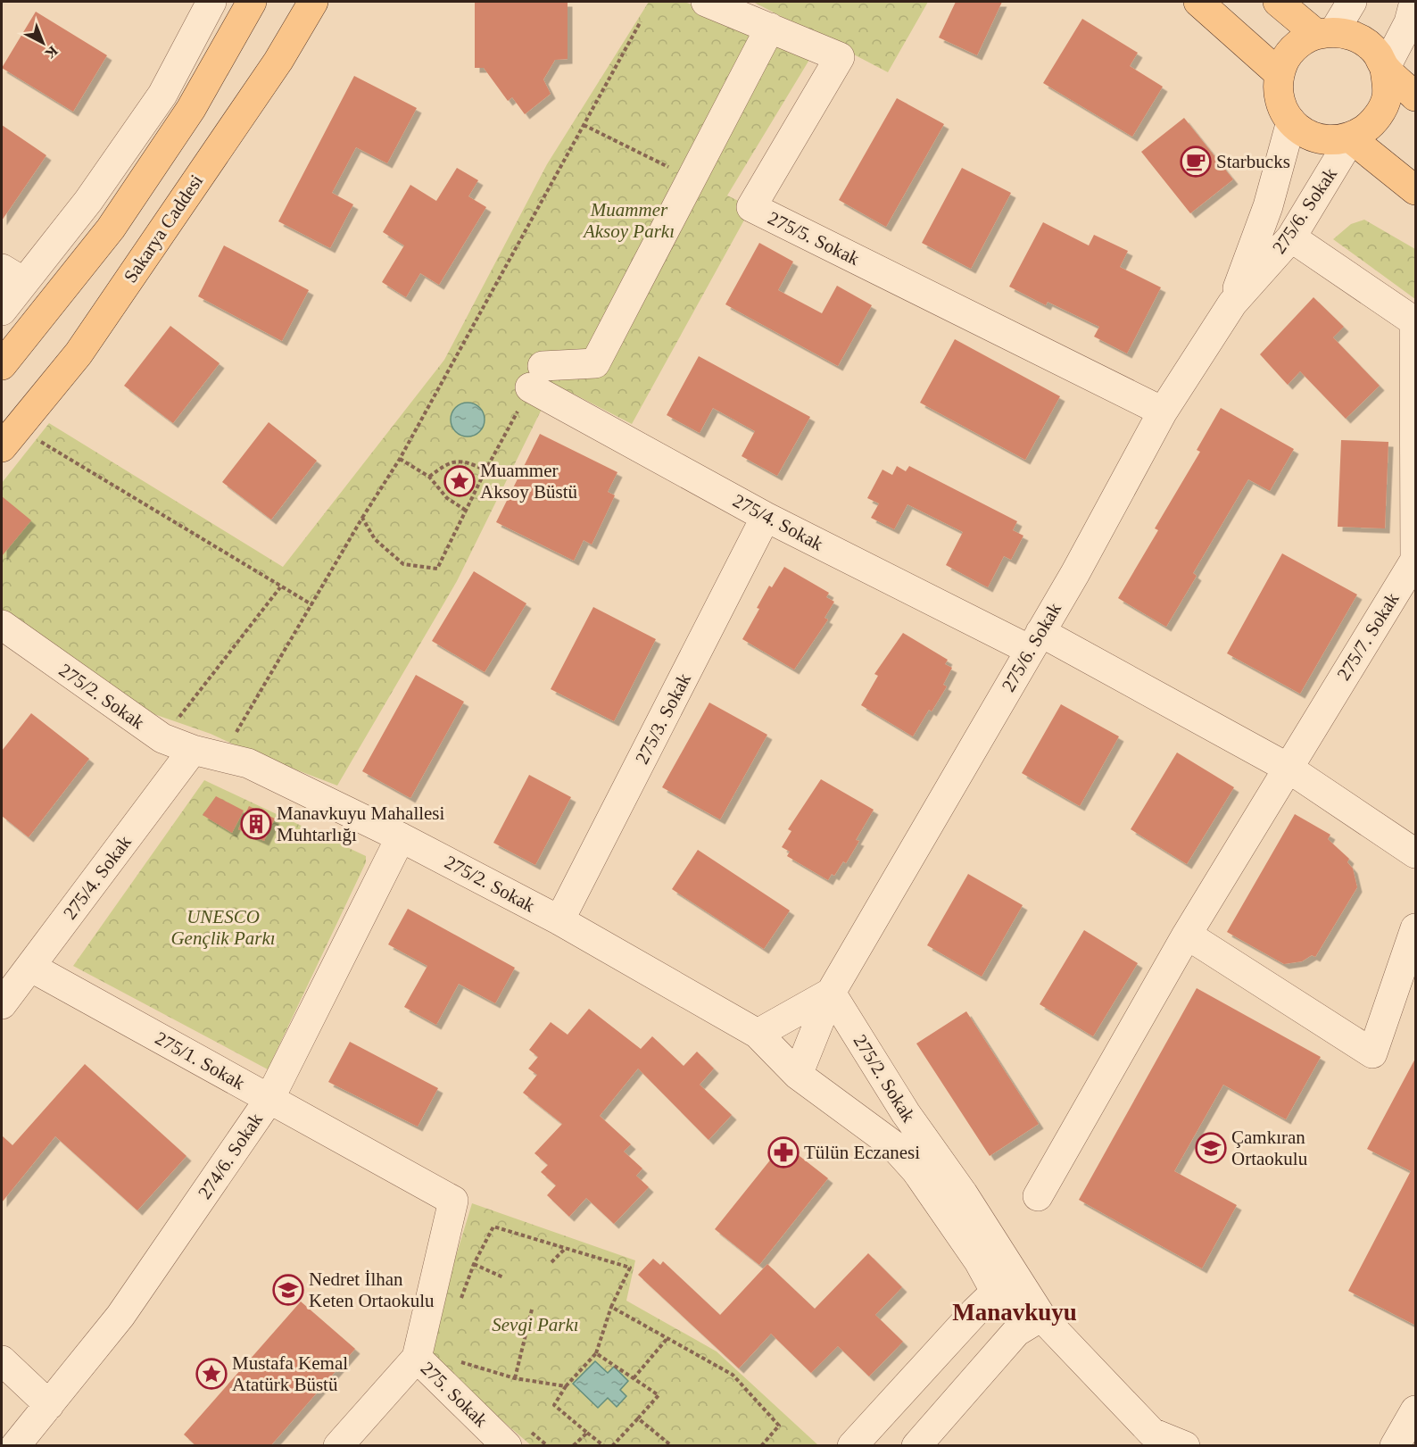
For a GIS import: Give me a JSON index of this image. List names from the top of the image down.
{
  "streets": {
    "main road": ["Sakarya Caddesi"],
    "street": [
      "275/6. Sokak",
      "275/5. Sokak",
      "275/4. Sokak",
      "275/7. Sokak",
      "275/2. Sokak",
      "275/3. Sokak",
      "275/1. Sokak",
      "274/6. Sokak",
      "275. Sokak"
    ]
  },
  "crossings": [
    ["275/6. Sokak", "275/5. Sokak"],
    ["275/6. Sokak", "275/4. Sokak"],
    ["275/6. Sokak", "275/7. Sokak"],
    ["275/6. Sokak", "275/2. Sokak"],
    ["275/4. Sokak", "275/7. Sokak"],
    ["275/4. Sokak", "275/2. Sokak"],
    ["275/4. Sokak", "275/3. Sokak"],
    ["275/4. Sokak", "275/1. Sokak"],
    ["275/2. Sokak", "275/3. Sokak"],
    ["275/2. Sokak", "274/6. Sokak"],
    ["275/1. Sokak", "274/6. Sokak"],
    ["275/1. Sokak", "275. Sokak"]
  ],
  "districts": ["Manavkuyu"],
  "parks": ["Muammer Aksoy Parkı", "UNESCO Gençlik Parkı", "Sevgi Parkı"],
  "places": {
    "cafe": ["Starbucks"],
    "place": ["Muammer Aksoy Büstü", "Mustafa Kemal Atatürk Büstü"],
    "building": ["Manavkuyu Mahallesi Muhtarlığı"],
    "school or university": ["Çamkıran Ortaokulu", "Nedret İlhan Keten Ortaokulu"],
    "pharmacy": ["Tülün Eczanesi"]
  },
  "north": "bottom right"
}
